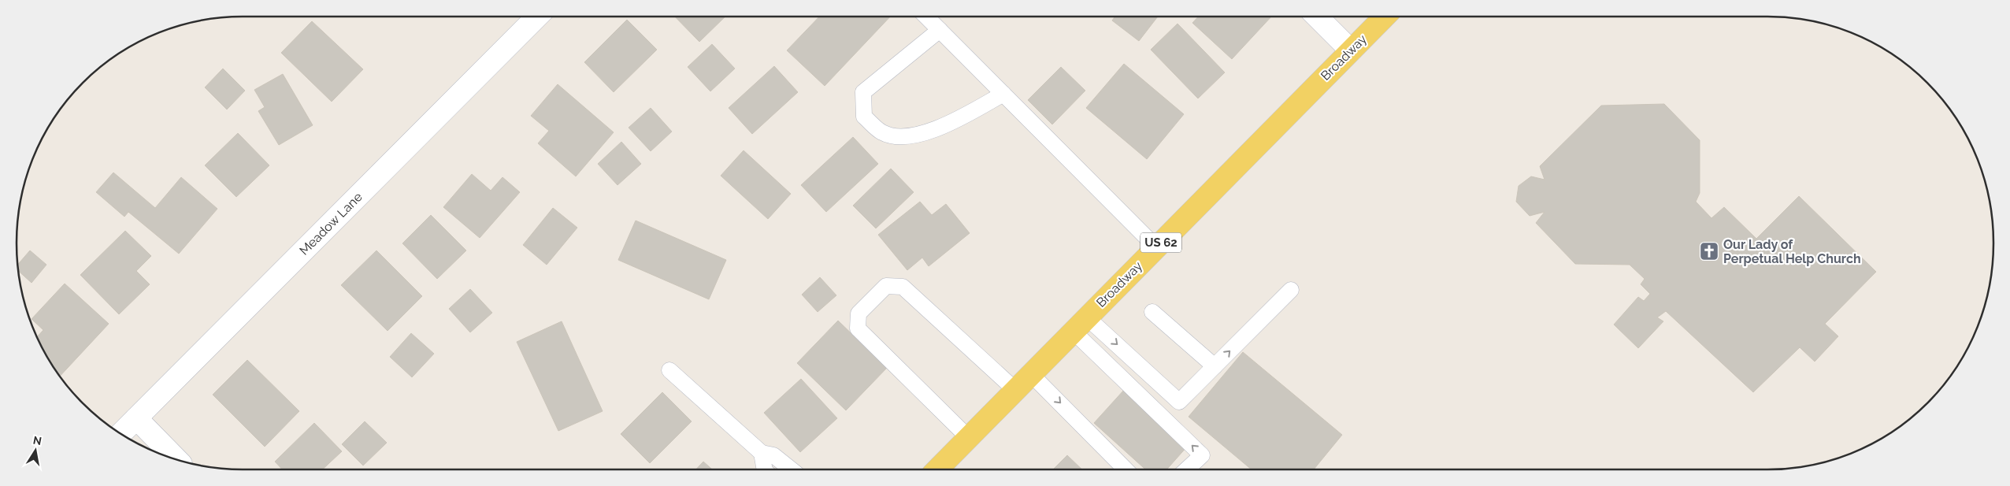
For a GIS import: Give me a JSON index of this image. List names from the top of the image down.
{
  "streets": {
    "main road": ["Broadway", "US 62"],
    "street": ["Meadow Lane"]
  },
  "places": {
    "church": ["Our Lady of Perpetual Help Church"]
  },
  "north": "top"
}
